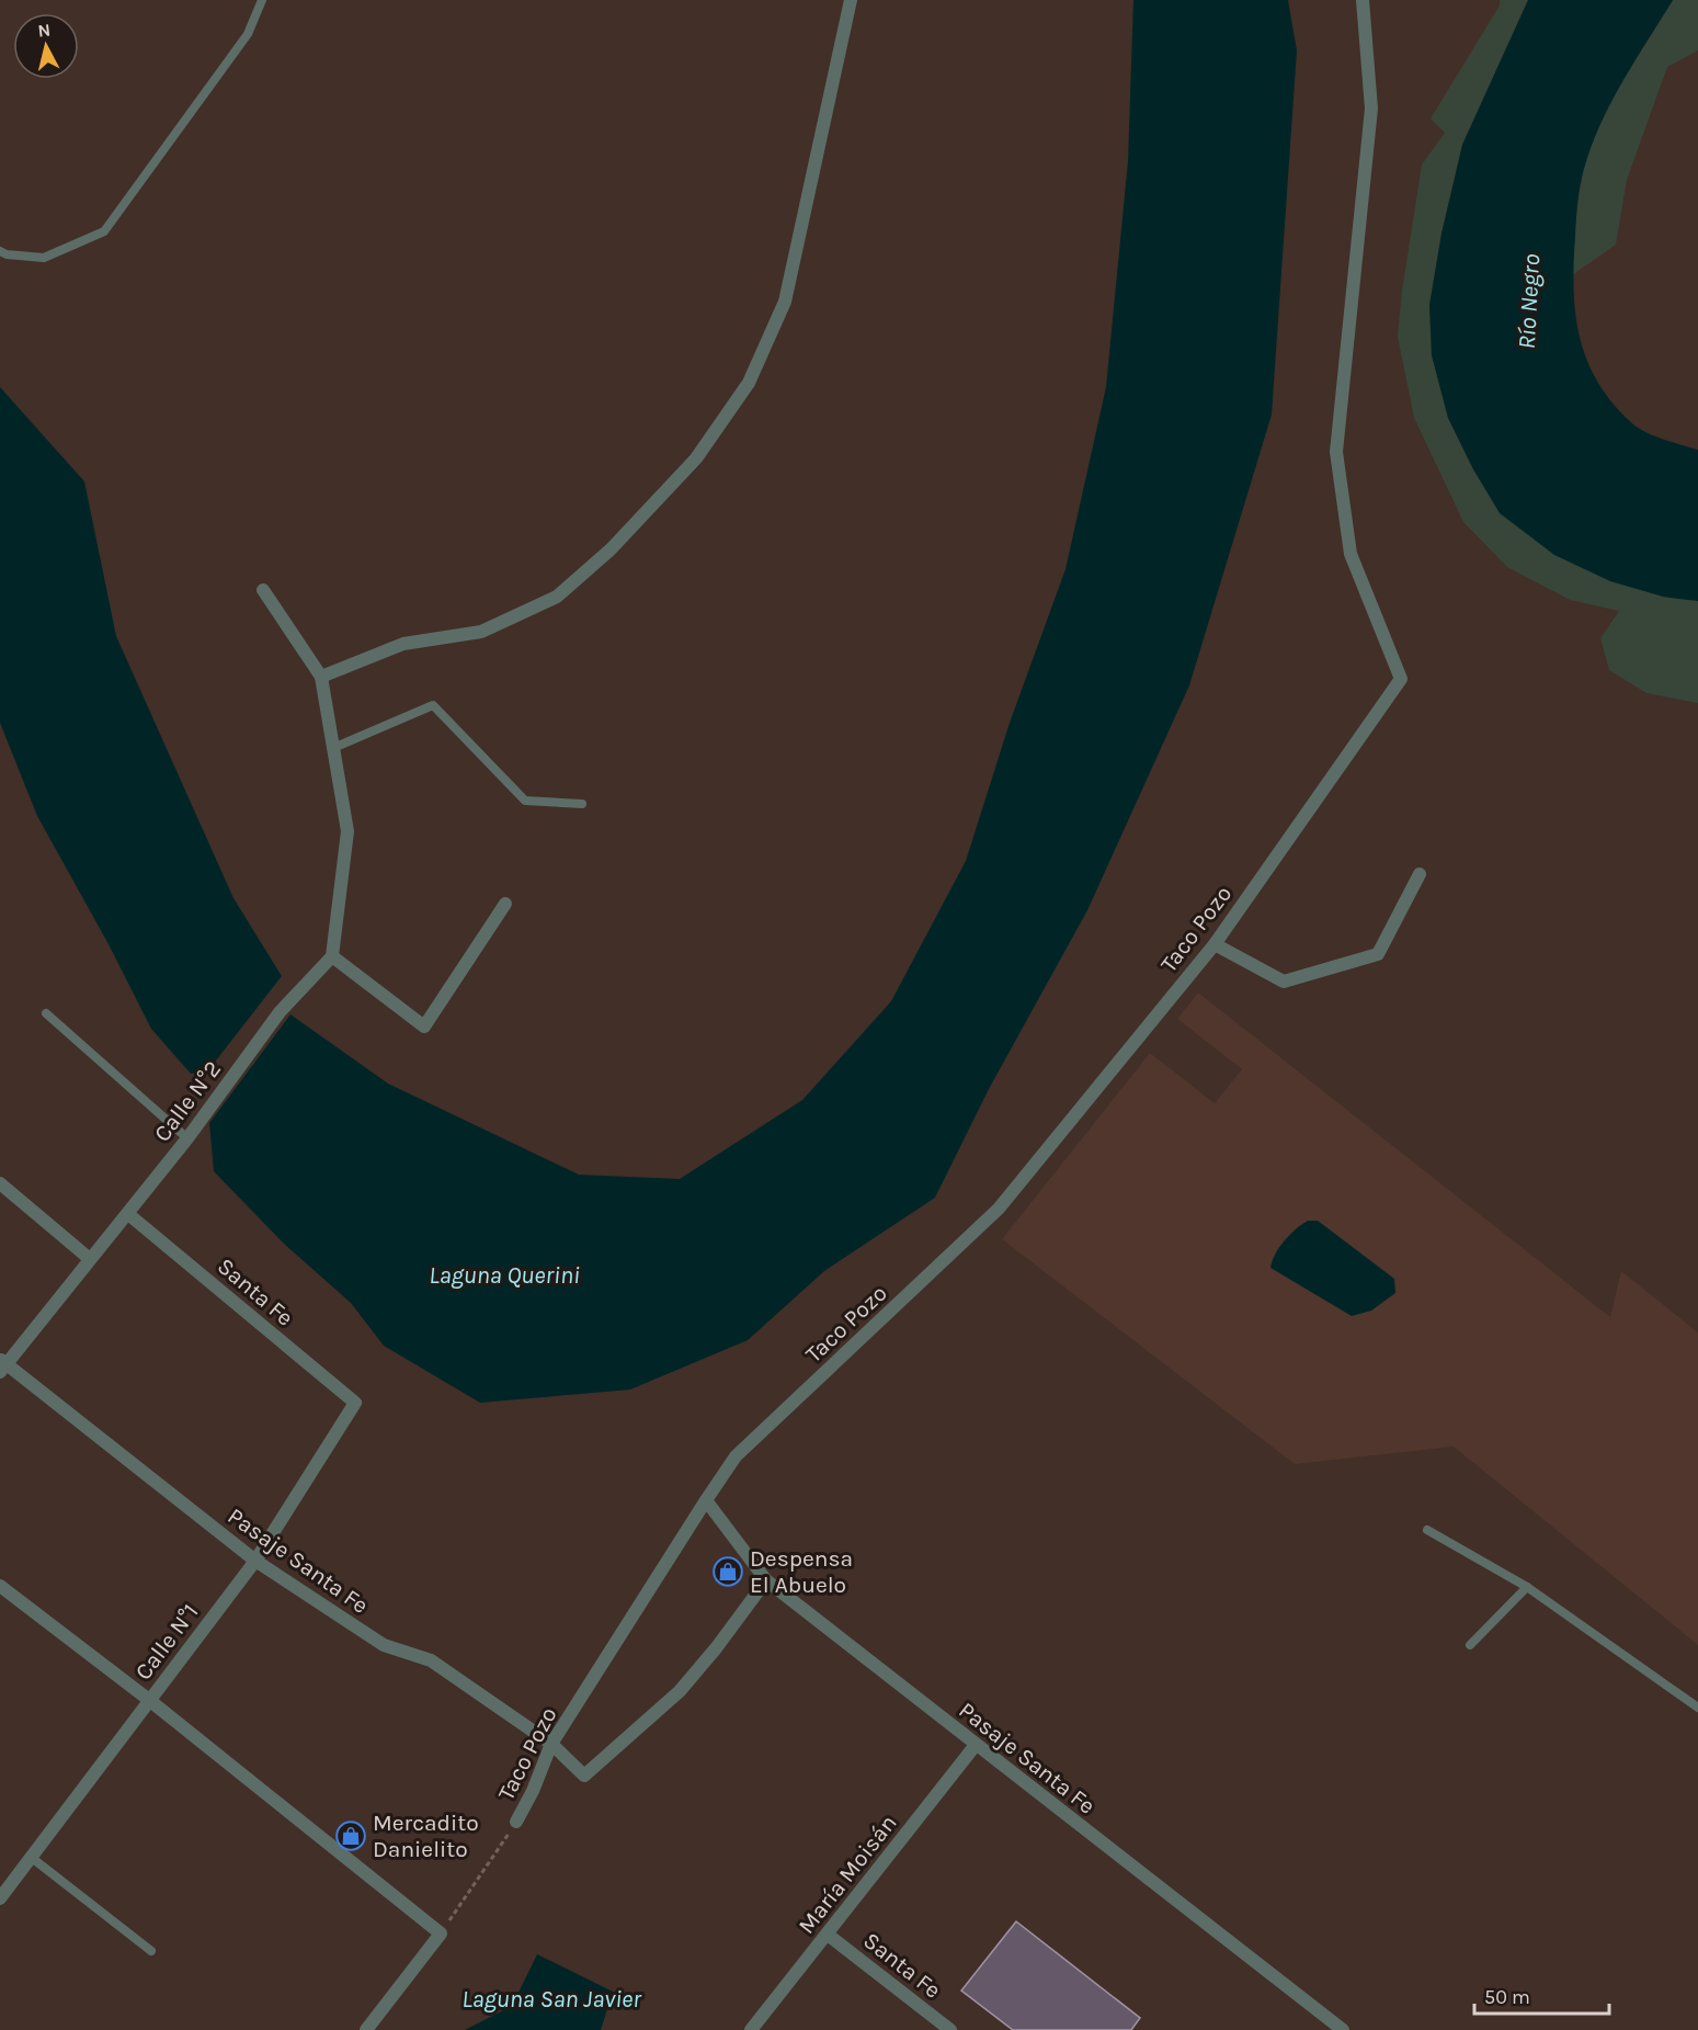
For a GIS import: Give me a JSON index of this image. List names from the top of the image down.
{
  "streets": {
    "street": [
      "Taco Pozo",
      "Calle N°2",
      "Santa Fe",
      "Pasaje Santa Fe",
      "Calle N°1",
      "María Moisán"
    ]
  },
  "crossings": [
    ["Taco Pozo", "Pasaje Santa Fe"],
    ["Calle N°2", "Santa Fe"],
    ["Calle N°2", "Pasaje Santa Fe"],
    ["Santa Fe", "Calle N°1"],
    ["Santa Fe", "María Moisán"],
    ["Pasaje Santa Fe", "Calle N°1"],
    ["Pasaje Santa Fe", "María Moisán"]
  ],
  "water": ["Río Negro", "Laguna Querini", "Laguna San Javier"],
  "places": {
    "shop": ["Despensa El Abuelo", "Mercadito Danielito"]
  },
  "scale_bar": "50 m",
  "north": "top"
}
